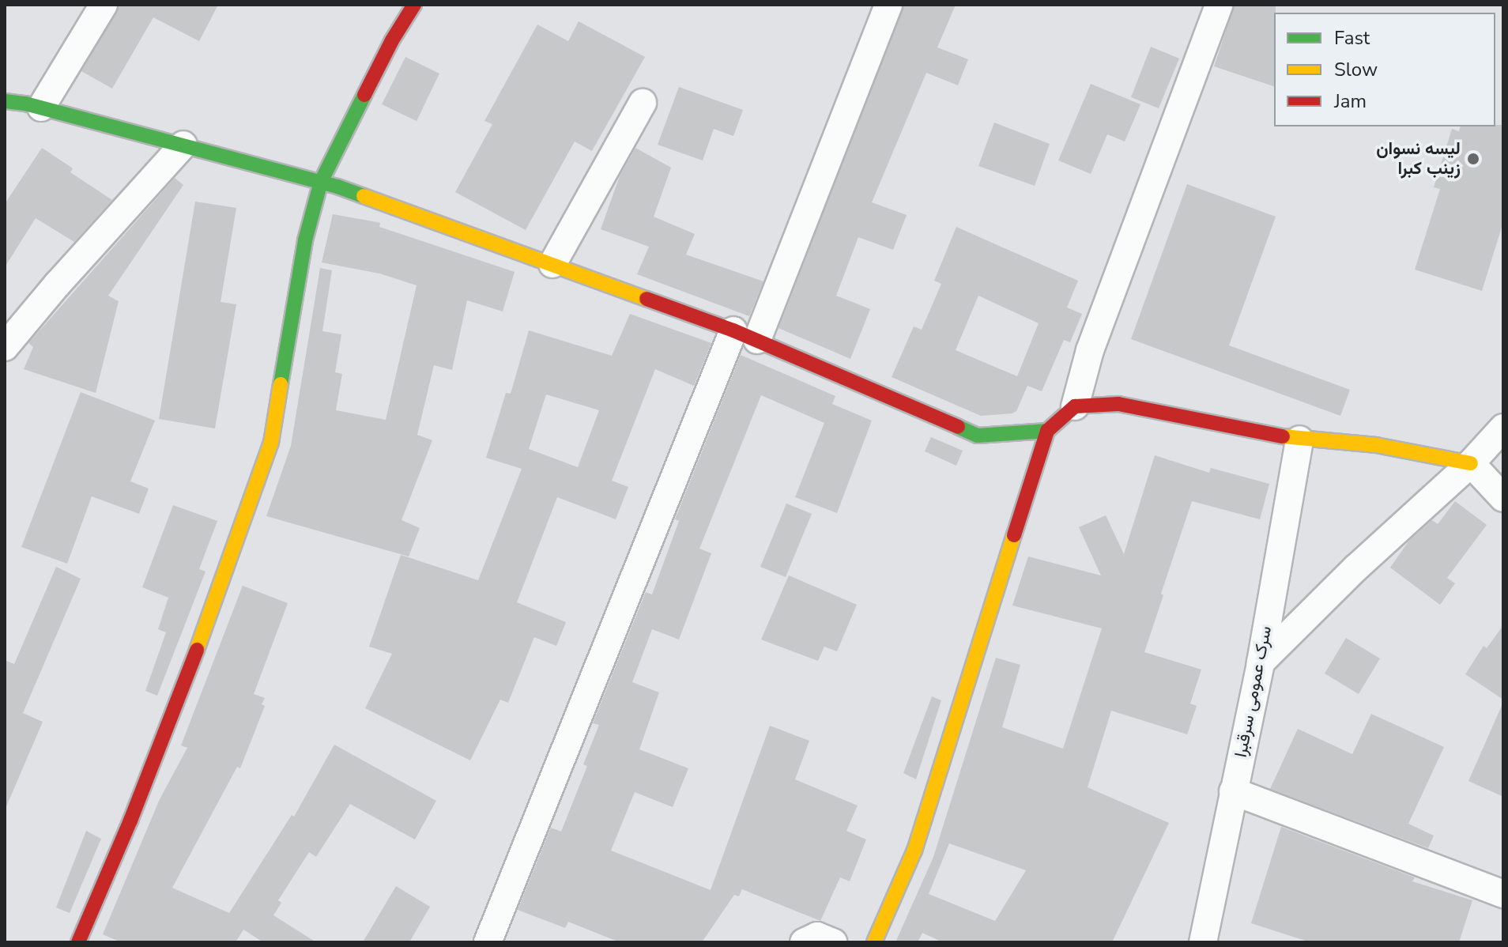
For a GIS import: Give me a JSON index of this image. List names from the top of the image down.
{
  "streets": {
    "street": ["سرک عمومی سرقبرا"]
  },
  "places": ["لیسه نسوان زینب کبرا"],
  "legend": ["Fast", "Slow", "Jam"]
}
